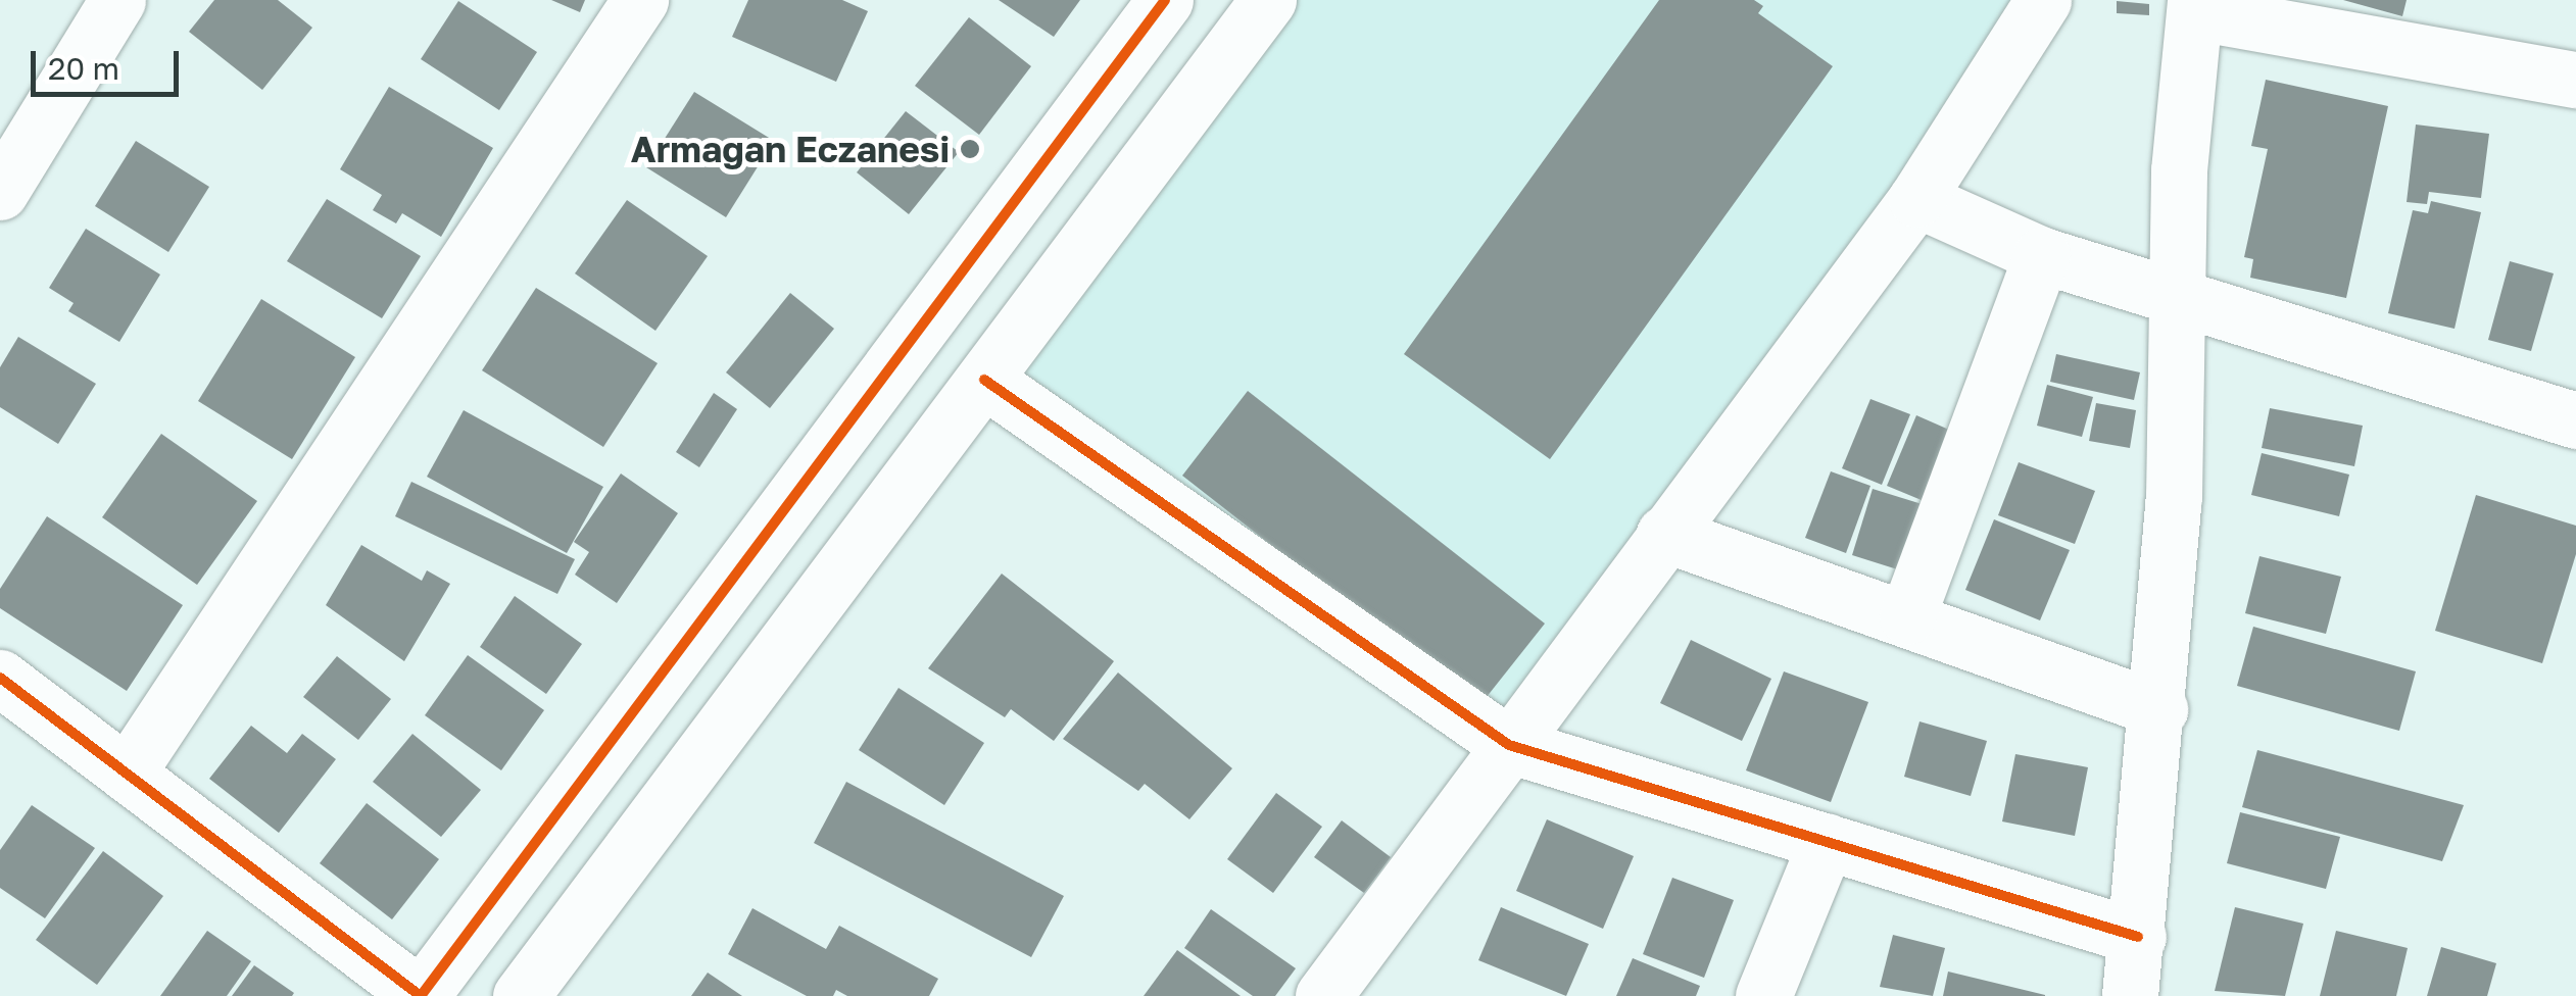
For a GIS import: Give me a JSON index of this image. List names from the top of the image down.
{
  "places": ["Armağan Eczanesi"],
  "scale_bar": "20 m"
}
